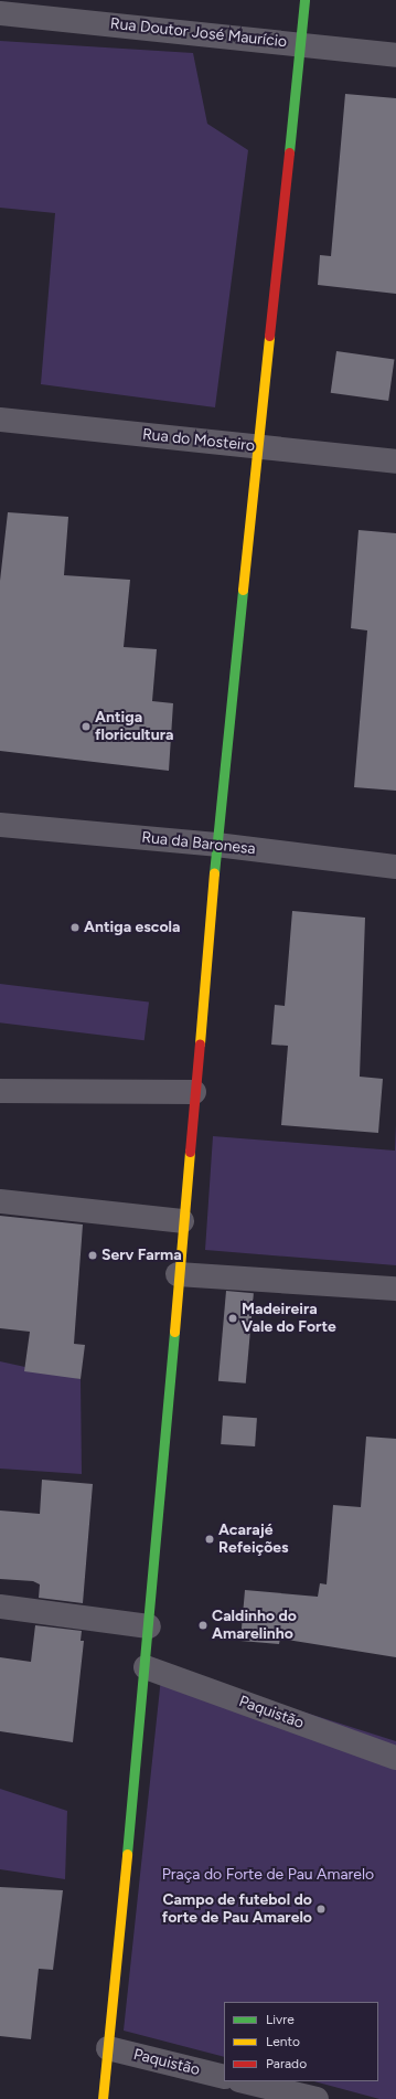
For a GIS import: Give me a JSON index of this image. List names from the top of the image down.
{
  "streets": {
    "street": [
      "Rua Doutor José Maurício",
      "Rua do Mosteiro",
      "Rua da Baronesa",
      "Paquistão"
    ]
  },
  "parks": ["Praça do Forte de Pau Amarelo"],
  "places": [
    "Antiga floricultura",
    "Antiga escola",
    "Serv Farma",
    "Madeireira Vale do Forte",
    "Acarajé Refeições",
    "Caldinho do Amarelinho",
    "Campo de futebol do forte de Pau Amarelo"
  ],
  "legend": ["Livre", "Lento", "Parado"]
}
